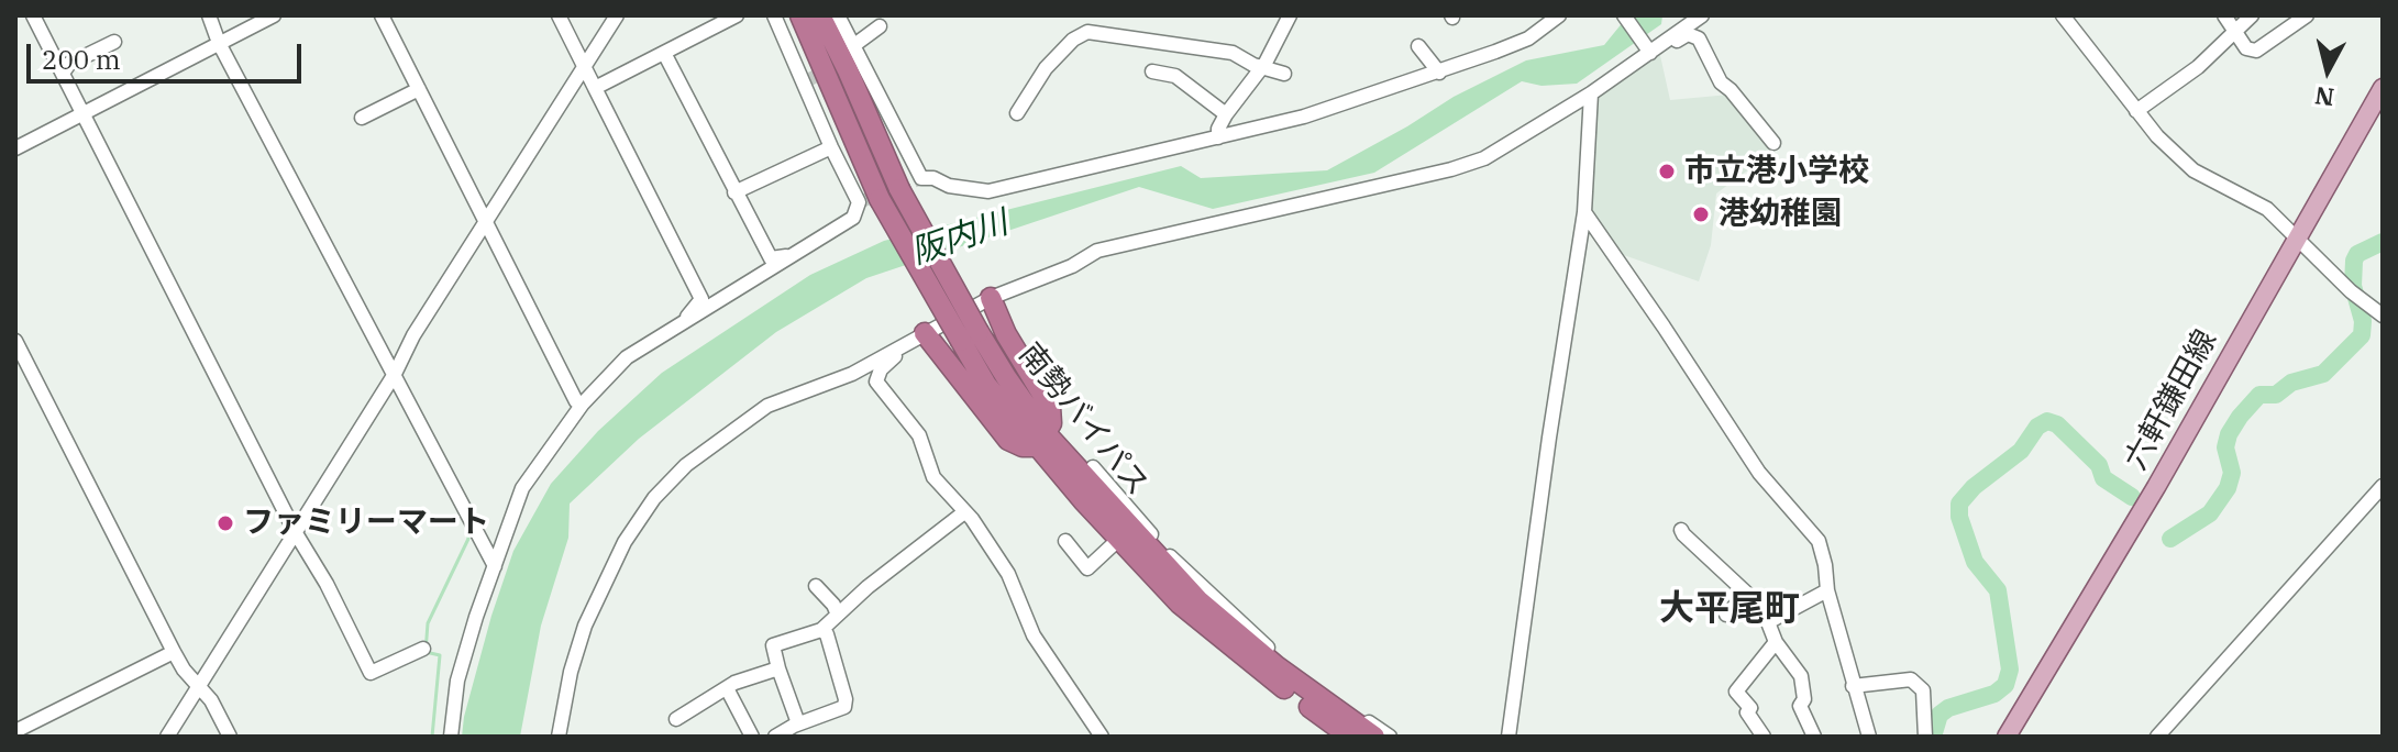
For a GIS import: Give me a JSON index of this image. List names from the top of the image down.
{
  "streets": {
    "highway": ["南勢バイパス"],
    "main road": ["六軒鎌田線"]
  },
  "districts": ["大平尾町"],
  "water": ["阪内川"],
  "places": ["市立港小学校", "港幼稚園", "ファミリーマート"],
  "scale_bar": "200 m",
  "north": "bottom"
}
